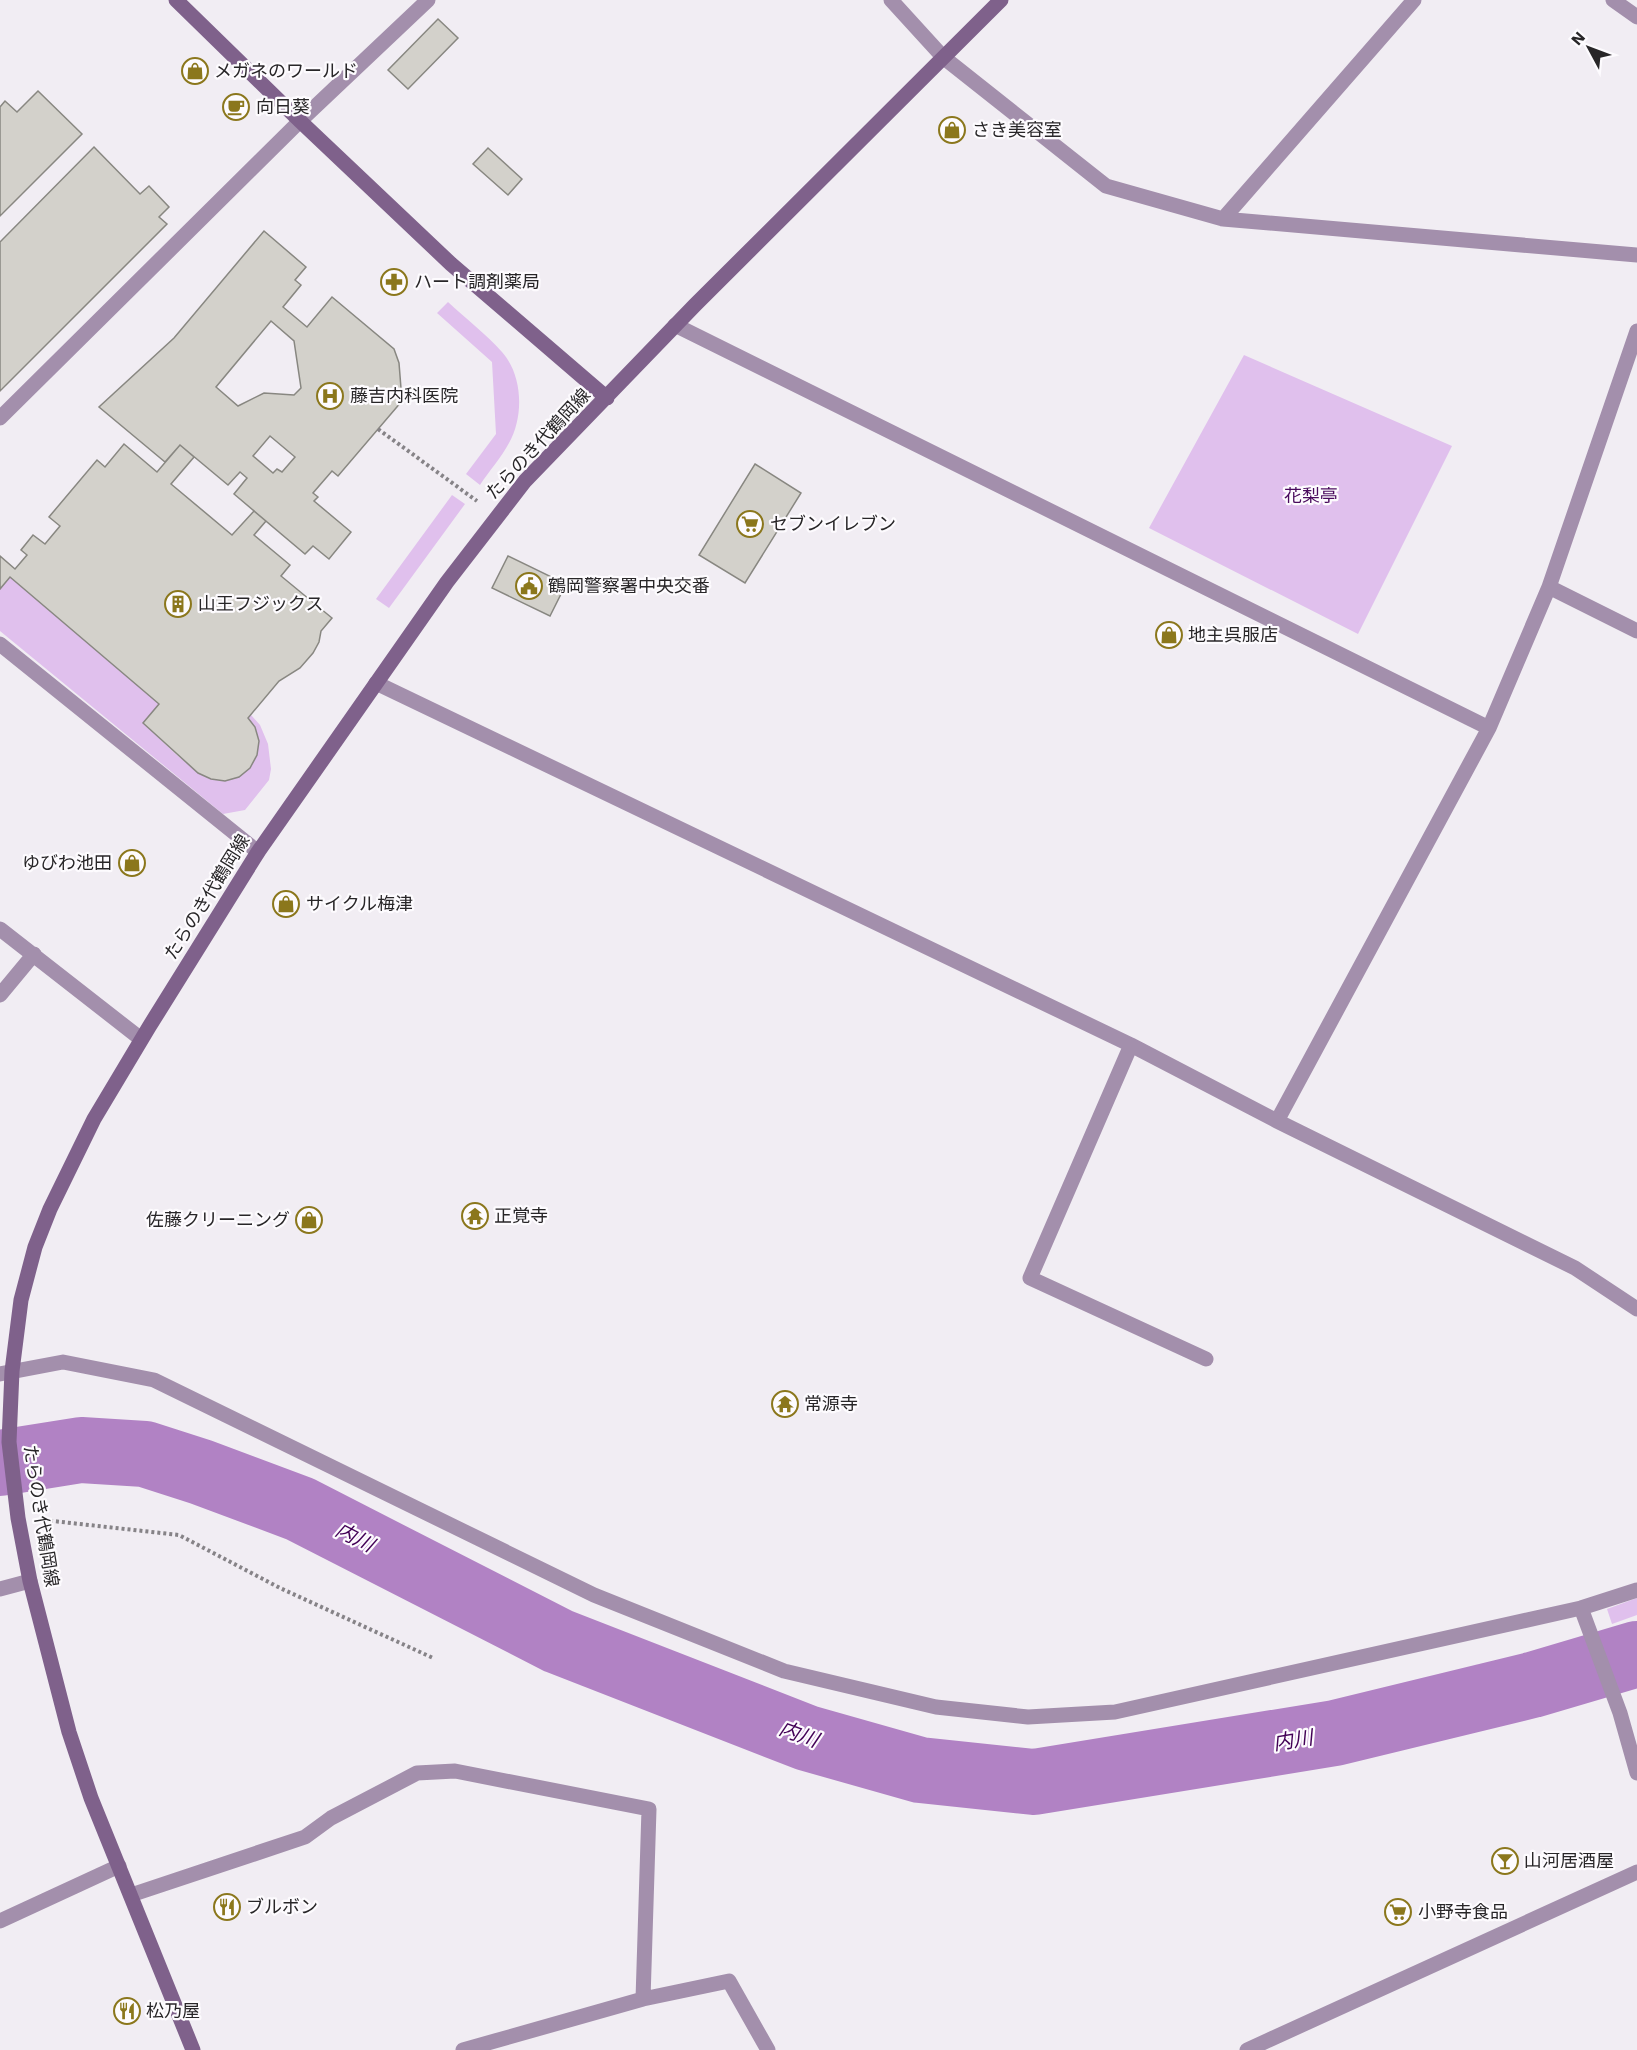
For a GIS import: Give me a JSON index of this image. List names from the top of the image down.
{
  "streets": {
    "main road": ["たらのき代鶴岡線"]
  },
  "water": ["内川"],
  "parks": ["花梨亭"],
  "places": {
    "shop": [
      "メガネのワールド",
      "さき美容室",
      "地主呉服店",
      "ゆびわ池田",
      "サイクル梅津",
      "佐藤クリーニング"
    ],
    "cafe": ["向日葵"],
    "pharmacy": ["ハート調剤薬局"],
    "hospital": ["藤吉内科医院"],
    "supermarket": ["セブンイレブン", "小野寺食品"],
    "public building": ["鶴岡警察署中央交番"],
    "building": ["山王フジックス"],
    "temple": ["正覚寺", "常源寺"],
    "bar": ["山河居酒屋"],
    "restaurant": ["ブルボン", "松乃屋"]
  },
  "north": "top left"
}
